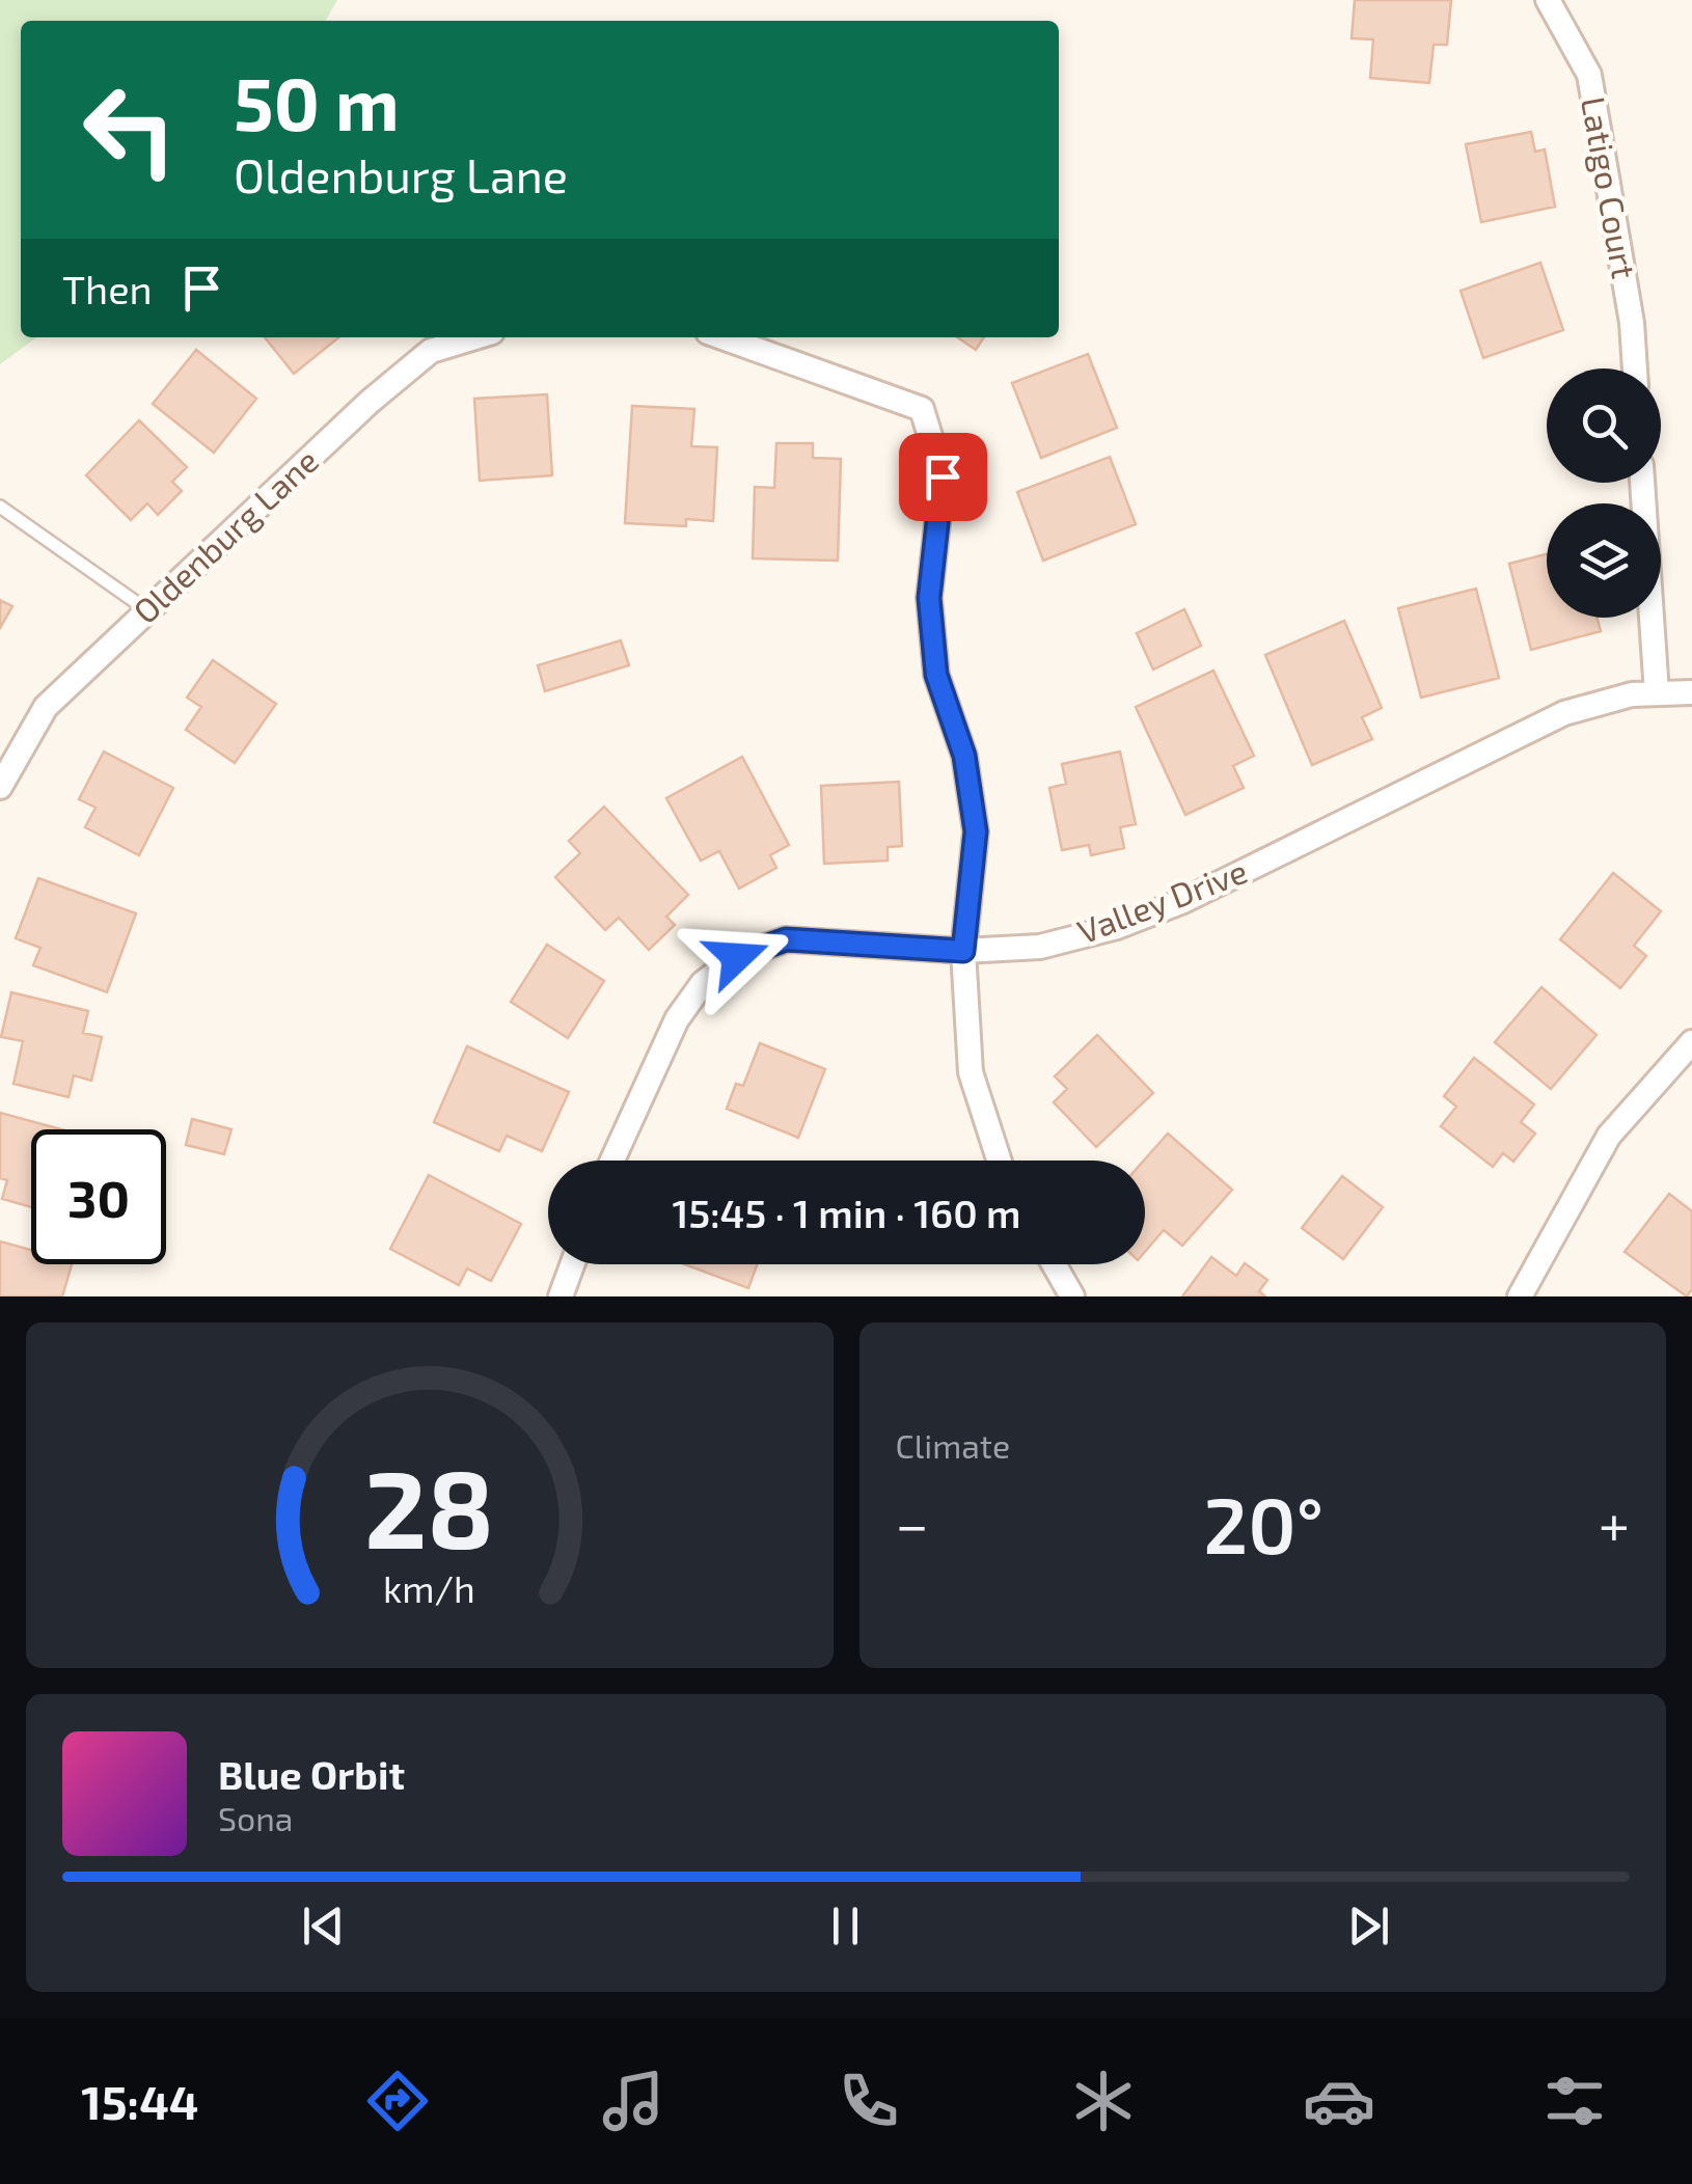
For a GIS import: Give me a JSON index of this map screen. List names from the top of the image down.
{
  "streets": {
    "street": ["Latigo Court", "Oldenburg Lane", "Valley Drive"]
  },
  "page": {
    "turn": ["50 m", "Oldenburg Lane"],
    "then": "Then",
    "limit": "30",
    "trip": "15:45 · 1 min · 160 m",
    "tile": "Climate",
    "heat": ["−", "20°", "+"],
    "song": ["Blue Orbit", "Sona"],
    "tabs": "15:44",
    "gauge": ["28", "km/h"]
  }
}
